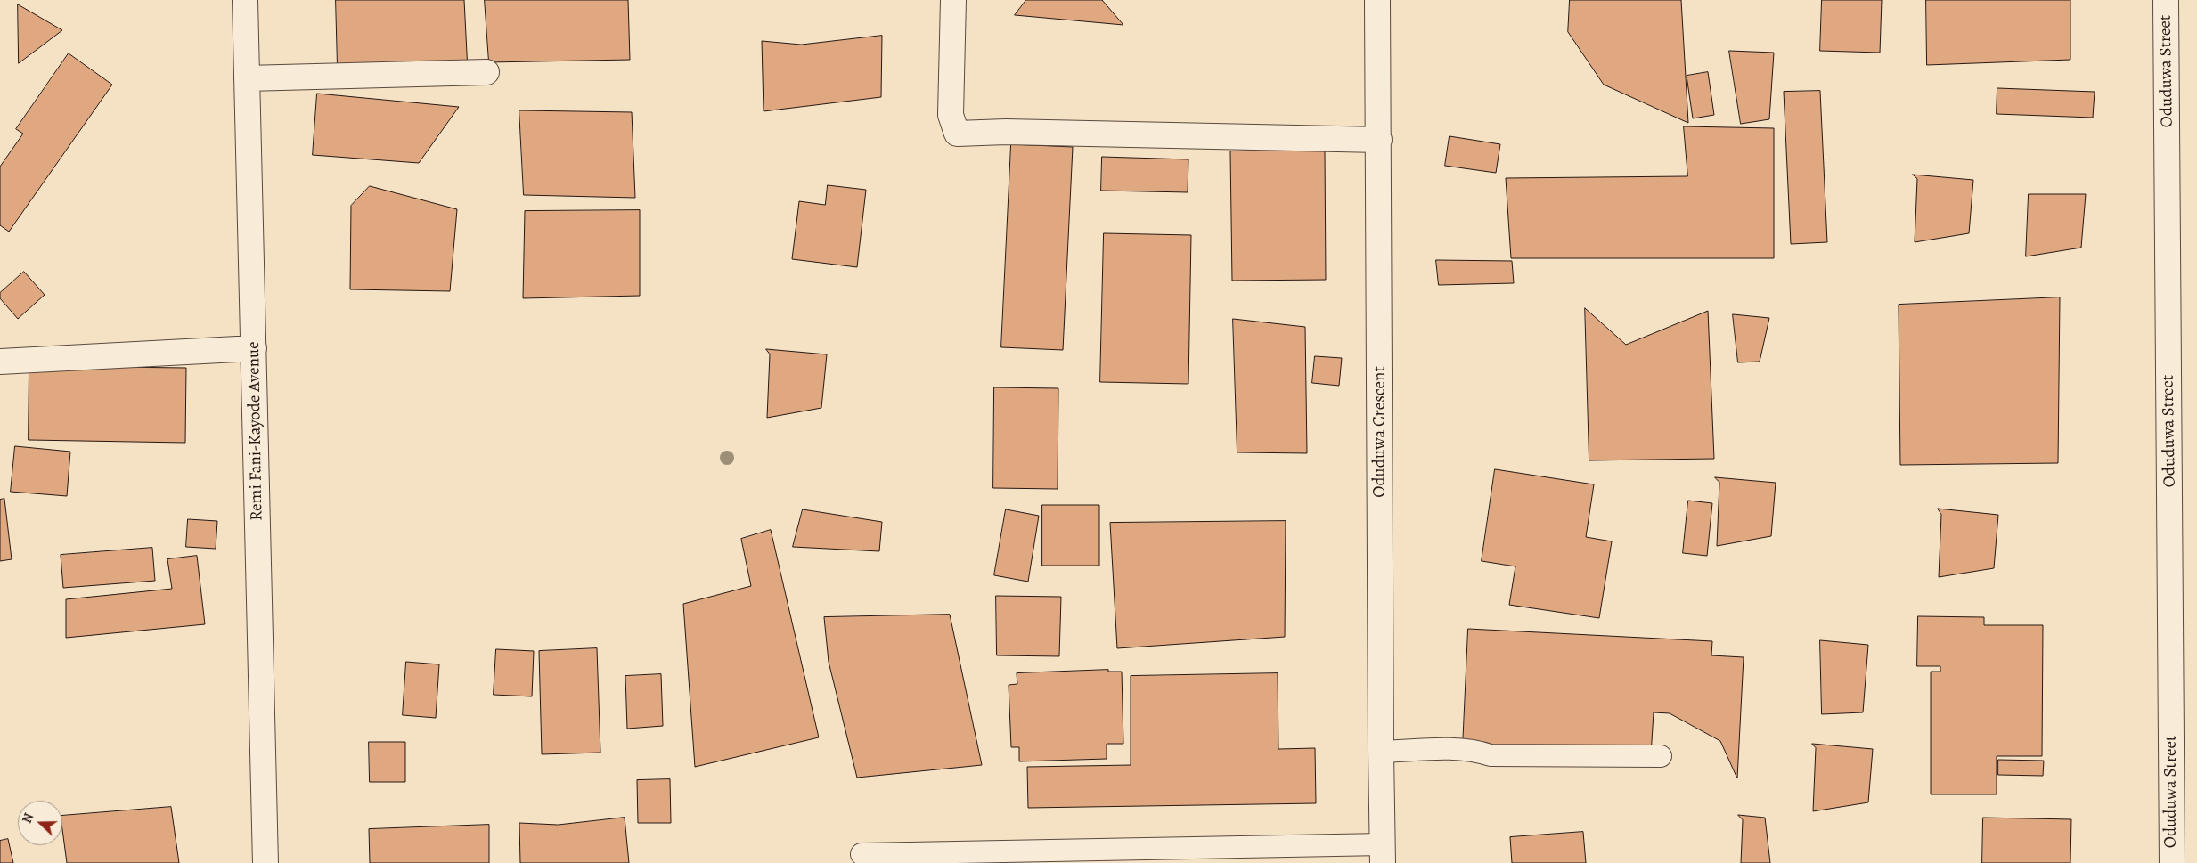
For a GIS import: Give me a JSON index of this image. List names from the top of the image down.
{
  "streets": {
    "street": ["Oduduwa Street", "Remi Fani-Kayode Avenue", "Oduduwa Crescent"]
  },
  "north": "left"
}
